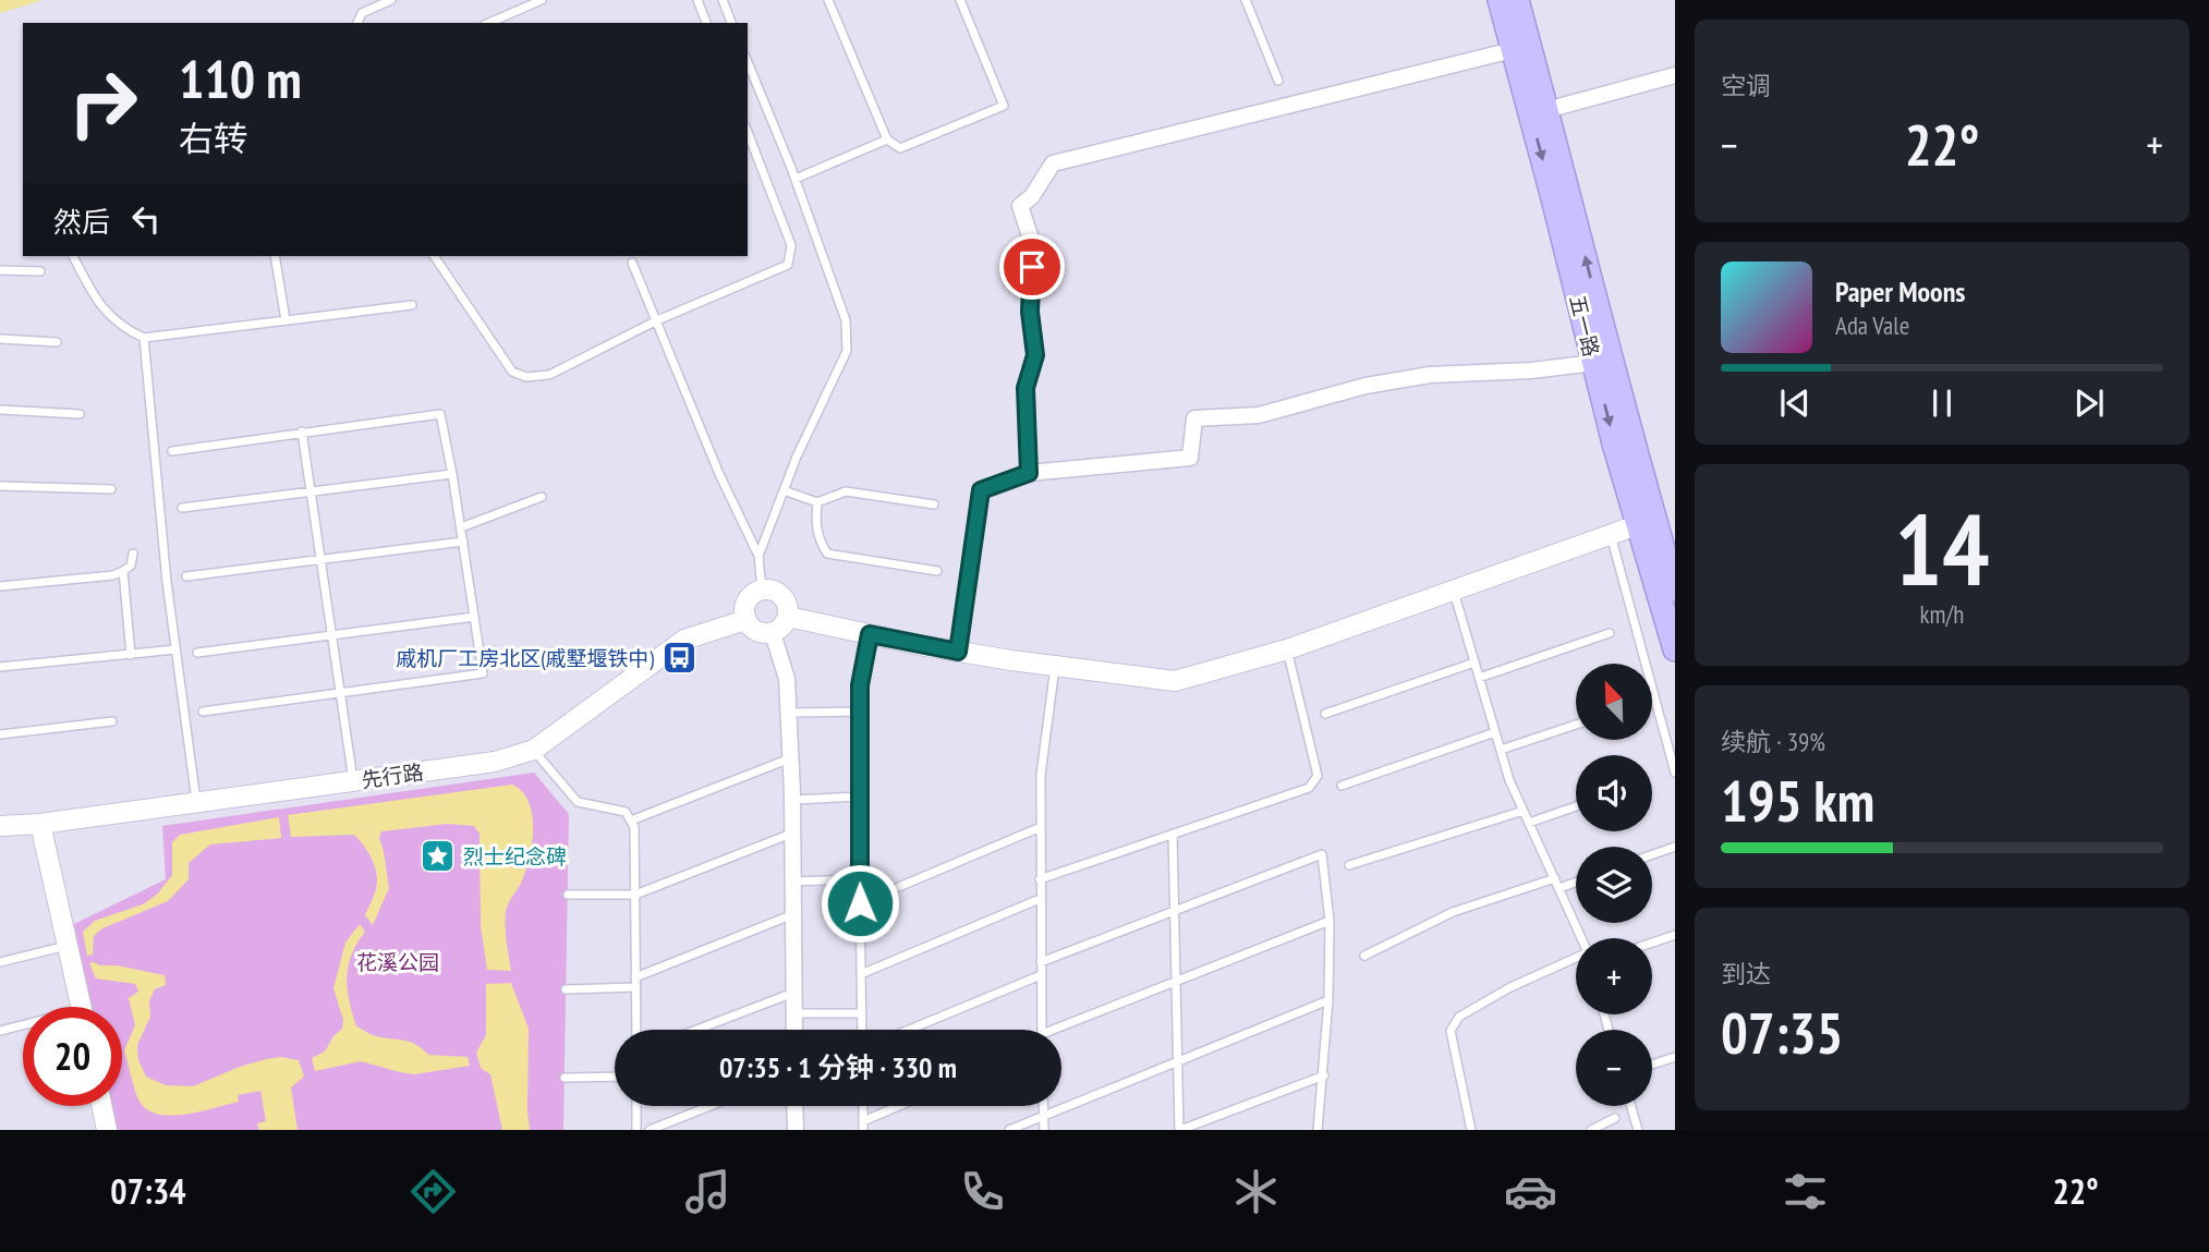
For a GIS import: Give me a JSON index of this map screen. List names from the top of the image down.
{
  "streets": {
    "main road": ["五一路"],
    "street": ["先行路"]
  },
  "parks": ["花溪公园"],
  "places": {
    "bus stop": ["戚机厂工房北区(戚墅堰铁中)"],
    "place": ["烈士纪念碑"]
  },
  "north": "top left",
  "page": {
    "tile": [
      "空调",
      ["14", "km/h"],
      ["续航 · 39%", "195 km"],
      ["到达", "07:35"]
    ],
    "turn": ["110 m", "右转"],
    "heat": ["−", "22°", "+"],
    "then": "然后",
    "song": ["Paper Moons", "Ada Vale"],
    "map_buttons": ["+", "−"],
    "limit": "20",
    "trip": "07:35 · 1 分钟 · 330 m",
    "tabs": ["07:34", "22°"]
  }
}
